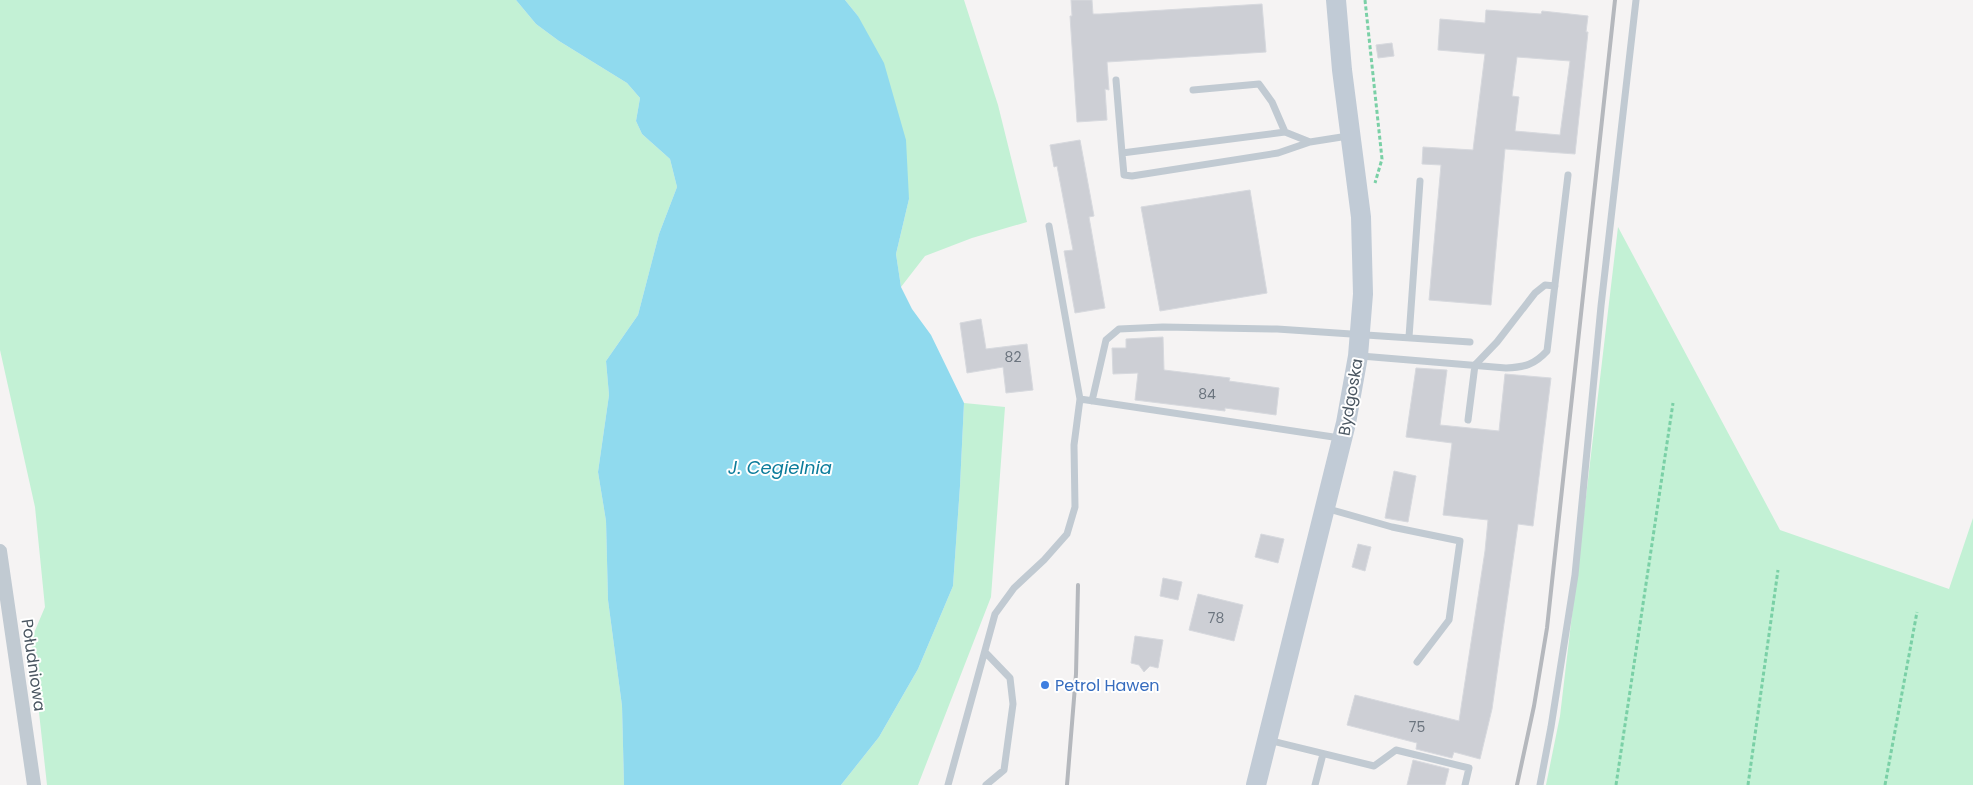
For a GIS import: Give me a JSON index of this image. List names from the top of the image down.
{
  "streets": {
    "street": ["Bydgoska", "Południowa"]
  },
  "water": ["J. Cegielnia"],
  "places": ["Petrol Hawen"],
  "house_numbers": [
    "82",
    "84",
    "78",
    "75"
  ]
}
